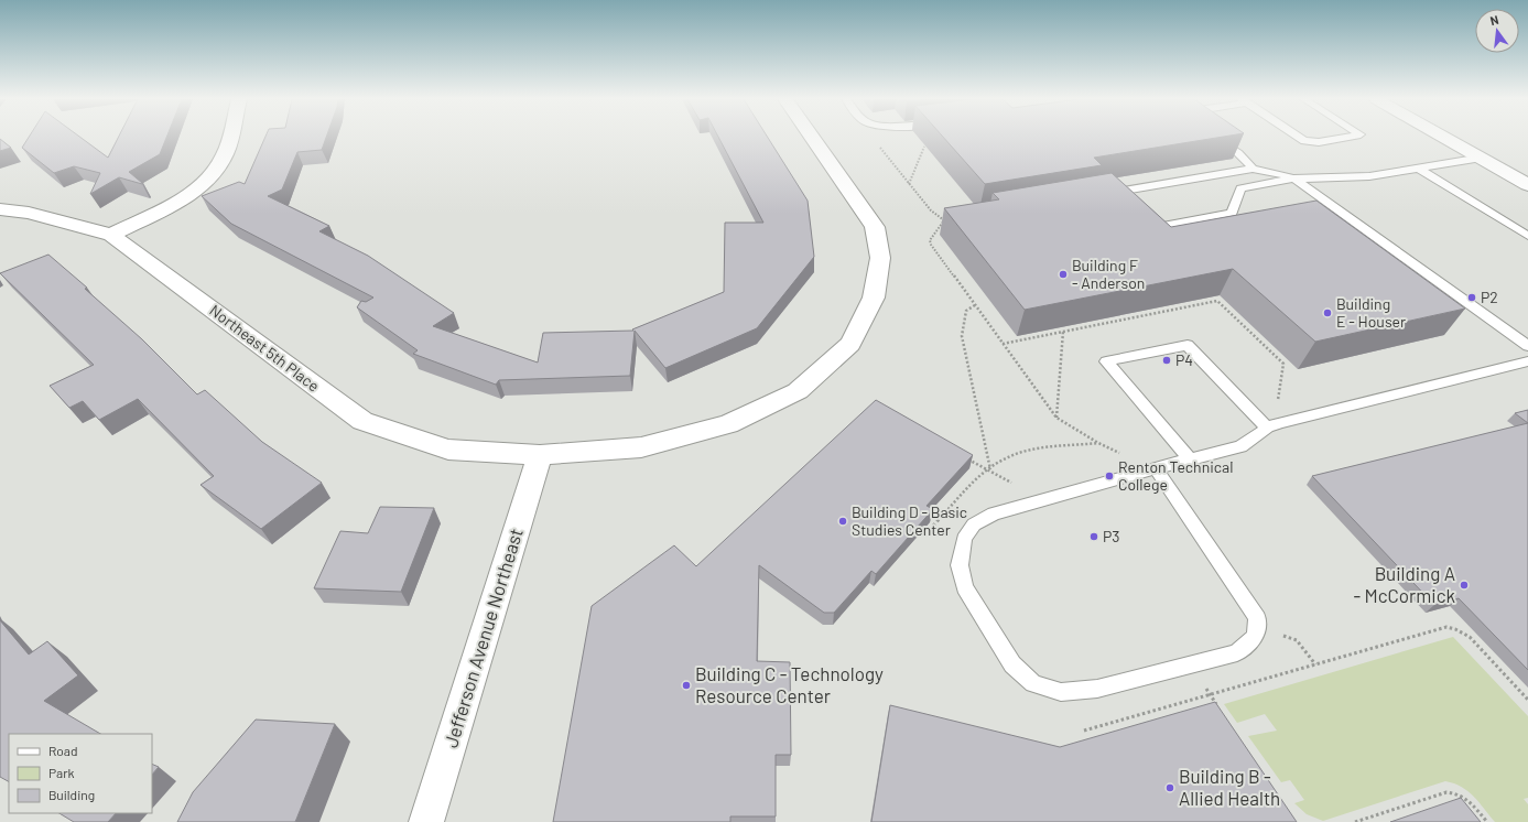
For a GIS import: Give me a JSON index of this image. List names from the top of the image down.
{
  "streets": {
    "street": ["Northeast 5th Place", "Jefferson Avenue Northeast"]
  },
  "crossings": [
    ["Northeast 5th Place", "Jefferson Avenue Northeast"]
  ],
  "places": [
    "Building F - Anderson",
    "P2",
    "Building E - Houser",
    "P4",
    "Renton Technical College",
    "Building D - Basic Studies Center",
    "P3",
    "Building A - McCormick",
    "Building C - Technology Resource Center",
    "Building B - Allied Health"
  ],
  "legend": ["Road", "Park", "Building"],
  "north": "top"
}
